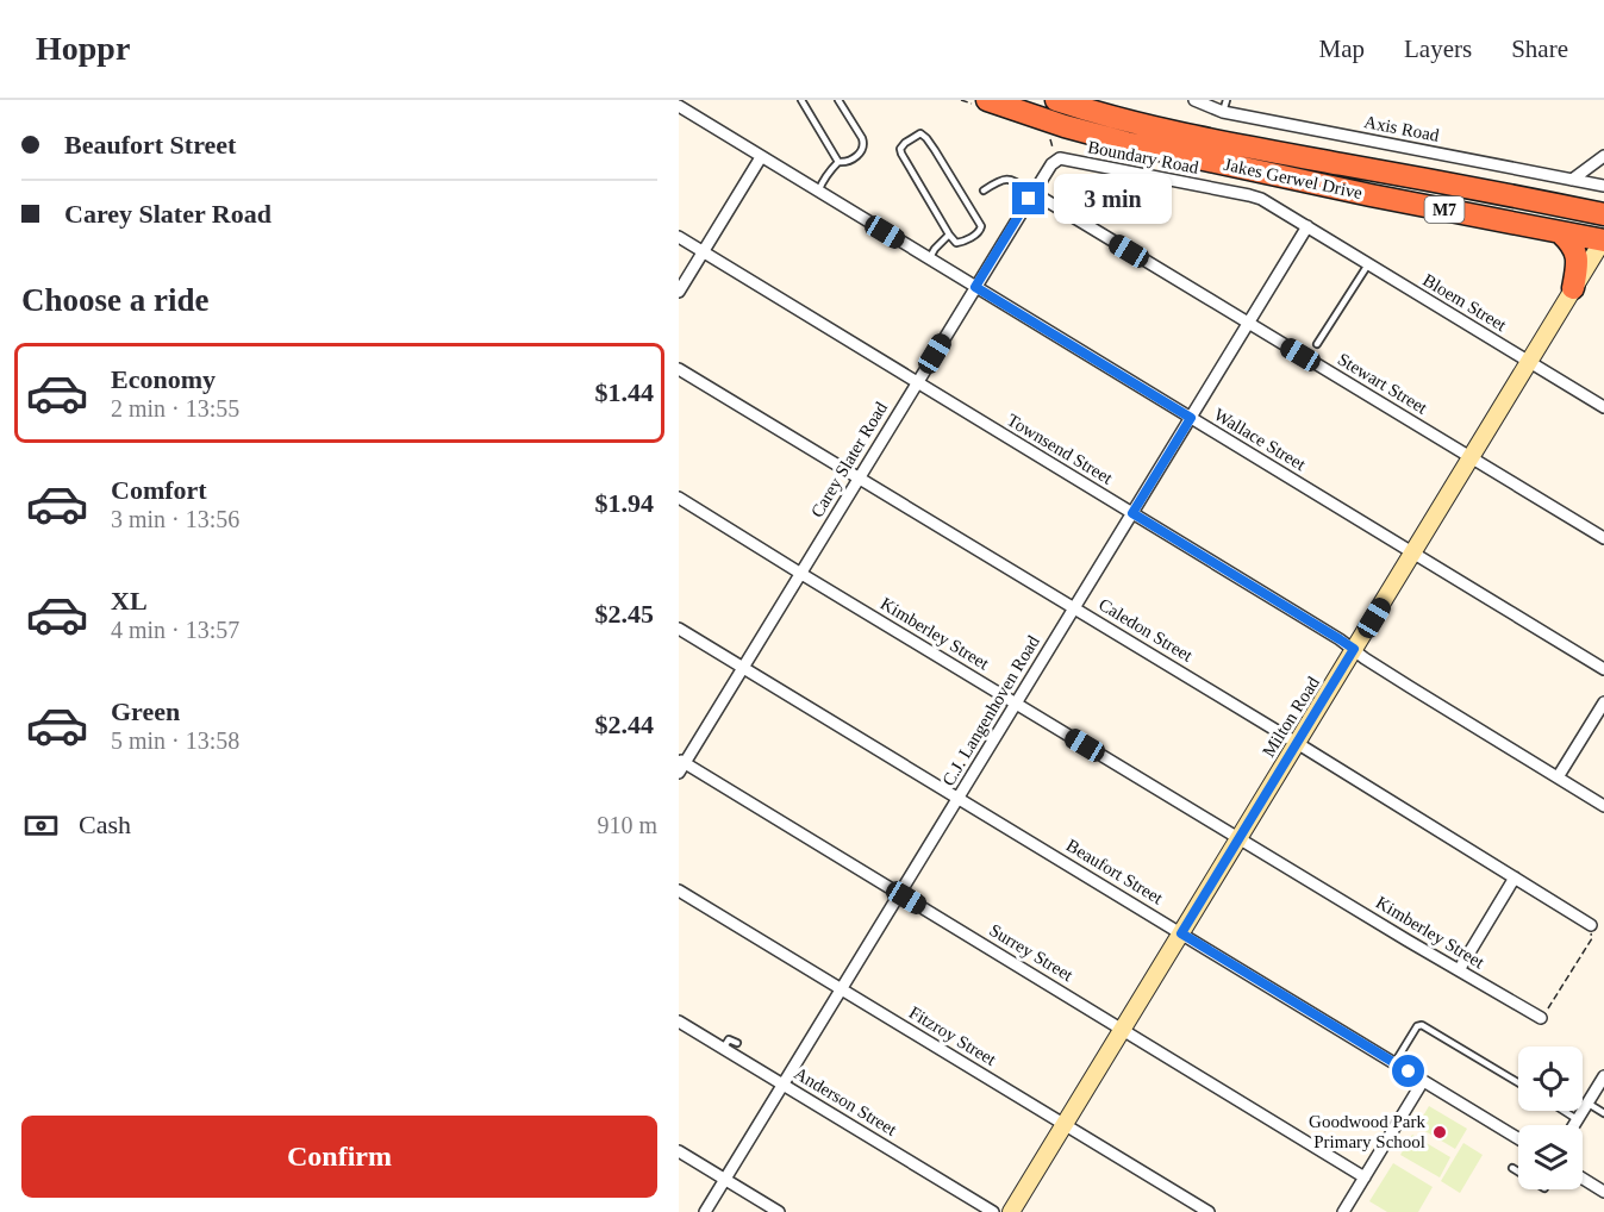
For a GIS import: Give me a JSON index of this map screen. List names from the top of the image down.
{
  "streets": {
    "highway": ["Jakes Gerwel Drive", "M7"],
    "street": [
      "Axis Road",
      "Boundary Road",
      "Bloem Street",
      "Stewart Street",
      "Wallace Street",
      "Townsend Street",
      "Carey Slater Road",
      "Caledon Street",
      "Kimberley Street",
      "C.J. Langenhoven Road",
      "Milton Road",
      "Beaufort Street",
      "Surrey Street",
      "Fitzroy Street",
      "Anderson Street"
    ]
  },
  "crossings": [
    ["Boundary Road", "Bloem Street"],
    ["Boundary Road", "Carey Slater Road"],
    ["Boundary Road", "C.J. Langenhoven Road"],
    ["Jakes Gerwel Drive", "Milton Road"],
    ["Bloem Street", "C.J. Langenhoven Road"],
    ["Bloem Street", "Milton Road"],
    ["Stewart Street", "Carey Slater Road"],
    ["Stewart Street", "C.J. Langenhoven Road"],
    ["Stewart Street", "Milton Road"],
    ["Wallace Street", "Carey Slater Road"],
    ["Wallace Street", "C.J. Langenhoven Road"],
    ["Wallace Street", "Milton Road"],
    ["Townsend Street", "Carey Slater Road"],
    ["Townsend Street", "C.J. Langenhoven Road"],
    ["Townsend Street", "Milton Road"],
    ["Carey Slater Road", "Caledon Street"],
    ["Carey Slater Road", "Kimberley Street"],
    ["Carey Slater Road", "Beaufort Street"],
    ["Carey Slater Road", "Surrey Street"],
    ["Caledon Street", "C.J. Langenhoven Road"],
    ["Caledon Street", "Milton Road"],
    ["Kimberley Street", "C.J. Langenhoven Road"],
    ["Kimberley Street", "Milton Road"],
    ["C.J. Langenhoven Road", "Beaufort Street"],
    ["C.J. Langenhoven Road", "Surrey Street"],
    ["C.J. Langenhoven Road", "Fitzroy Street"],
    ["C.J. Langenhoven Road", "Anderson Street"],
    ["Milton Road", "Beaufort Street"],
    ["Milton Road", "Surrey Street"],
    ["Milton Road", "Fitzroy Street"]
  ],
  "places": ["Goodwood Park Primary School"],
  "page": {
    "header": "Hoppr",
    "nav": ["Map", "Layers", "Share"],
    "banner": ["Beaufort Street", "Carey Slater Road"],
    "bubble": "3 min",
    "heading": "Choose a ride",
    "list": [
      {
        "name": "Economy",
        "note": "2 min · 13:55",
        "value": "$1.44"
      },
      {
        "name": "Comfort",
        "note": "3 min · 13:56",
        "value": "$1.94"
      },
      {
        "name": "XL",
        "note": "4 min · 13:57",
        "value": "$2.45"
      },
      {
        "name": "Green",
        "note": "5 min · 13:58",
        "value": "$2.44"
      }
    ],
    "pay": ["Cash", "910 m"],
    "buttons": "Confirm"
  }
}
